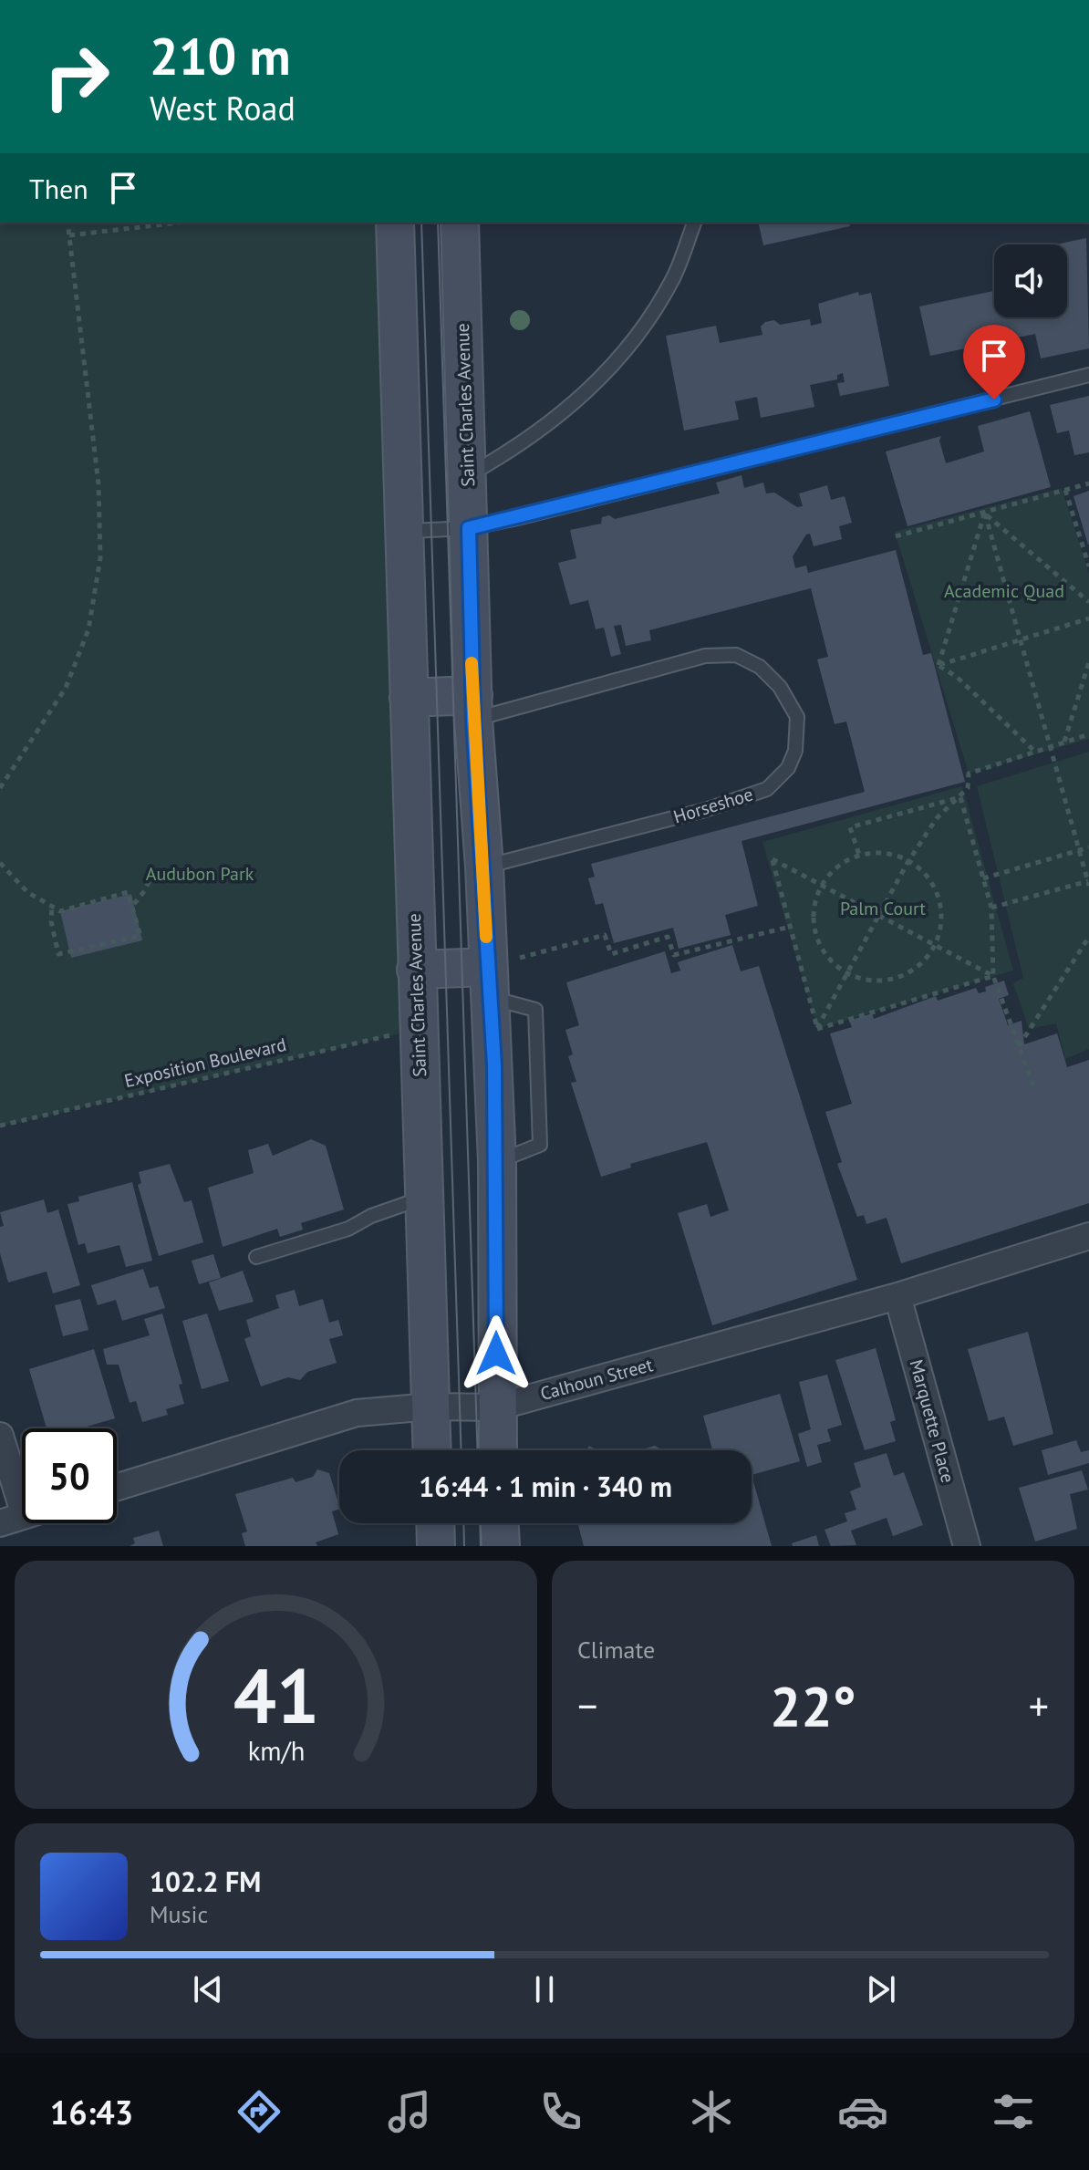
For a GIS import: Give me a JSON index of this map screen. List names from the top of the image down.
{
  "streets": {
    "main road": ["Saint Charles Avenue"],
    "street": ["Calhoun Street", "Marquette Place"],
    "lane": ["Horseshoe"],
    "path": ["Exposition Boulevard"]
  },
  "crossings": [
    ["Saint Charles Avenue", "Horseshoe"],
    ["Saint Charles Avenue", "Exposition Boulevard"],
    ["Saint Charles Avenue", "Calhoun Street"],
    ["Calhoun Street", "Marquette Place"]
  ],
  "parks": ["Academic Quad", "Audubon Park", "Palm Court"],
  "page": {
    "turn": ["210 m", "West Road"],
    "then": "Then",
    "limit": "50",
    "trip": "16:44 · 1 min · 340 m",
    "tile": "Climate",
    "heat": ["−", "22°", "+"],
    "song": ["102.2 FM", "Music"],
    "tabs": "16:43",
    "gauge": ["41", "km/h"]
  }
}
